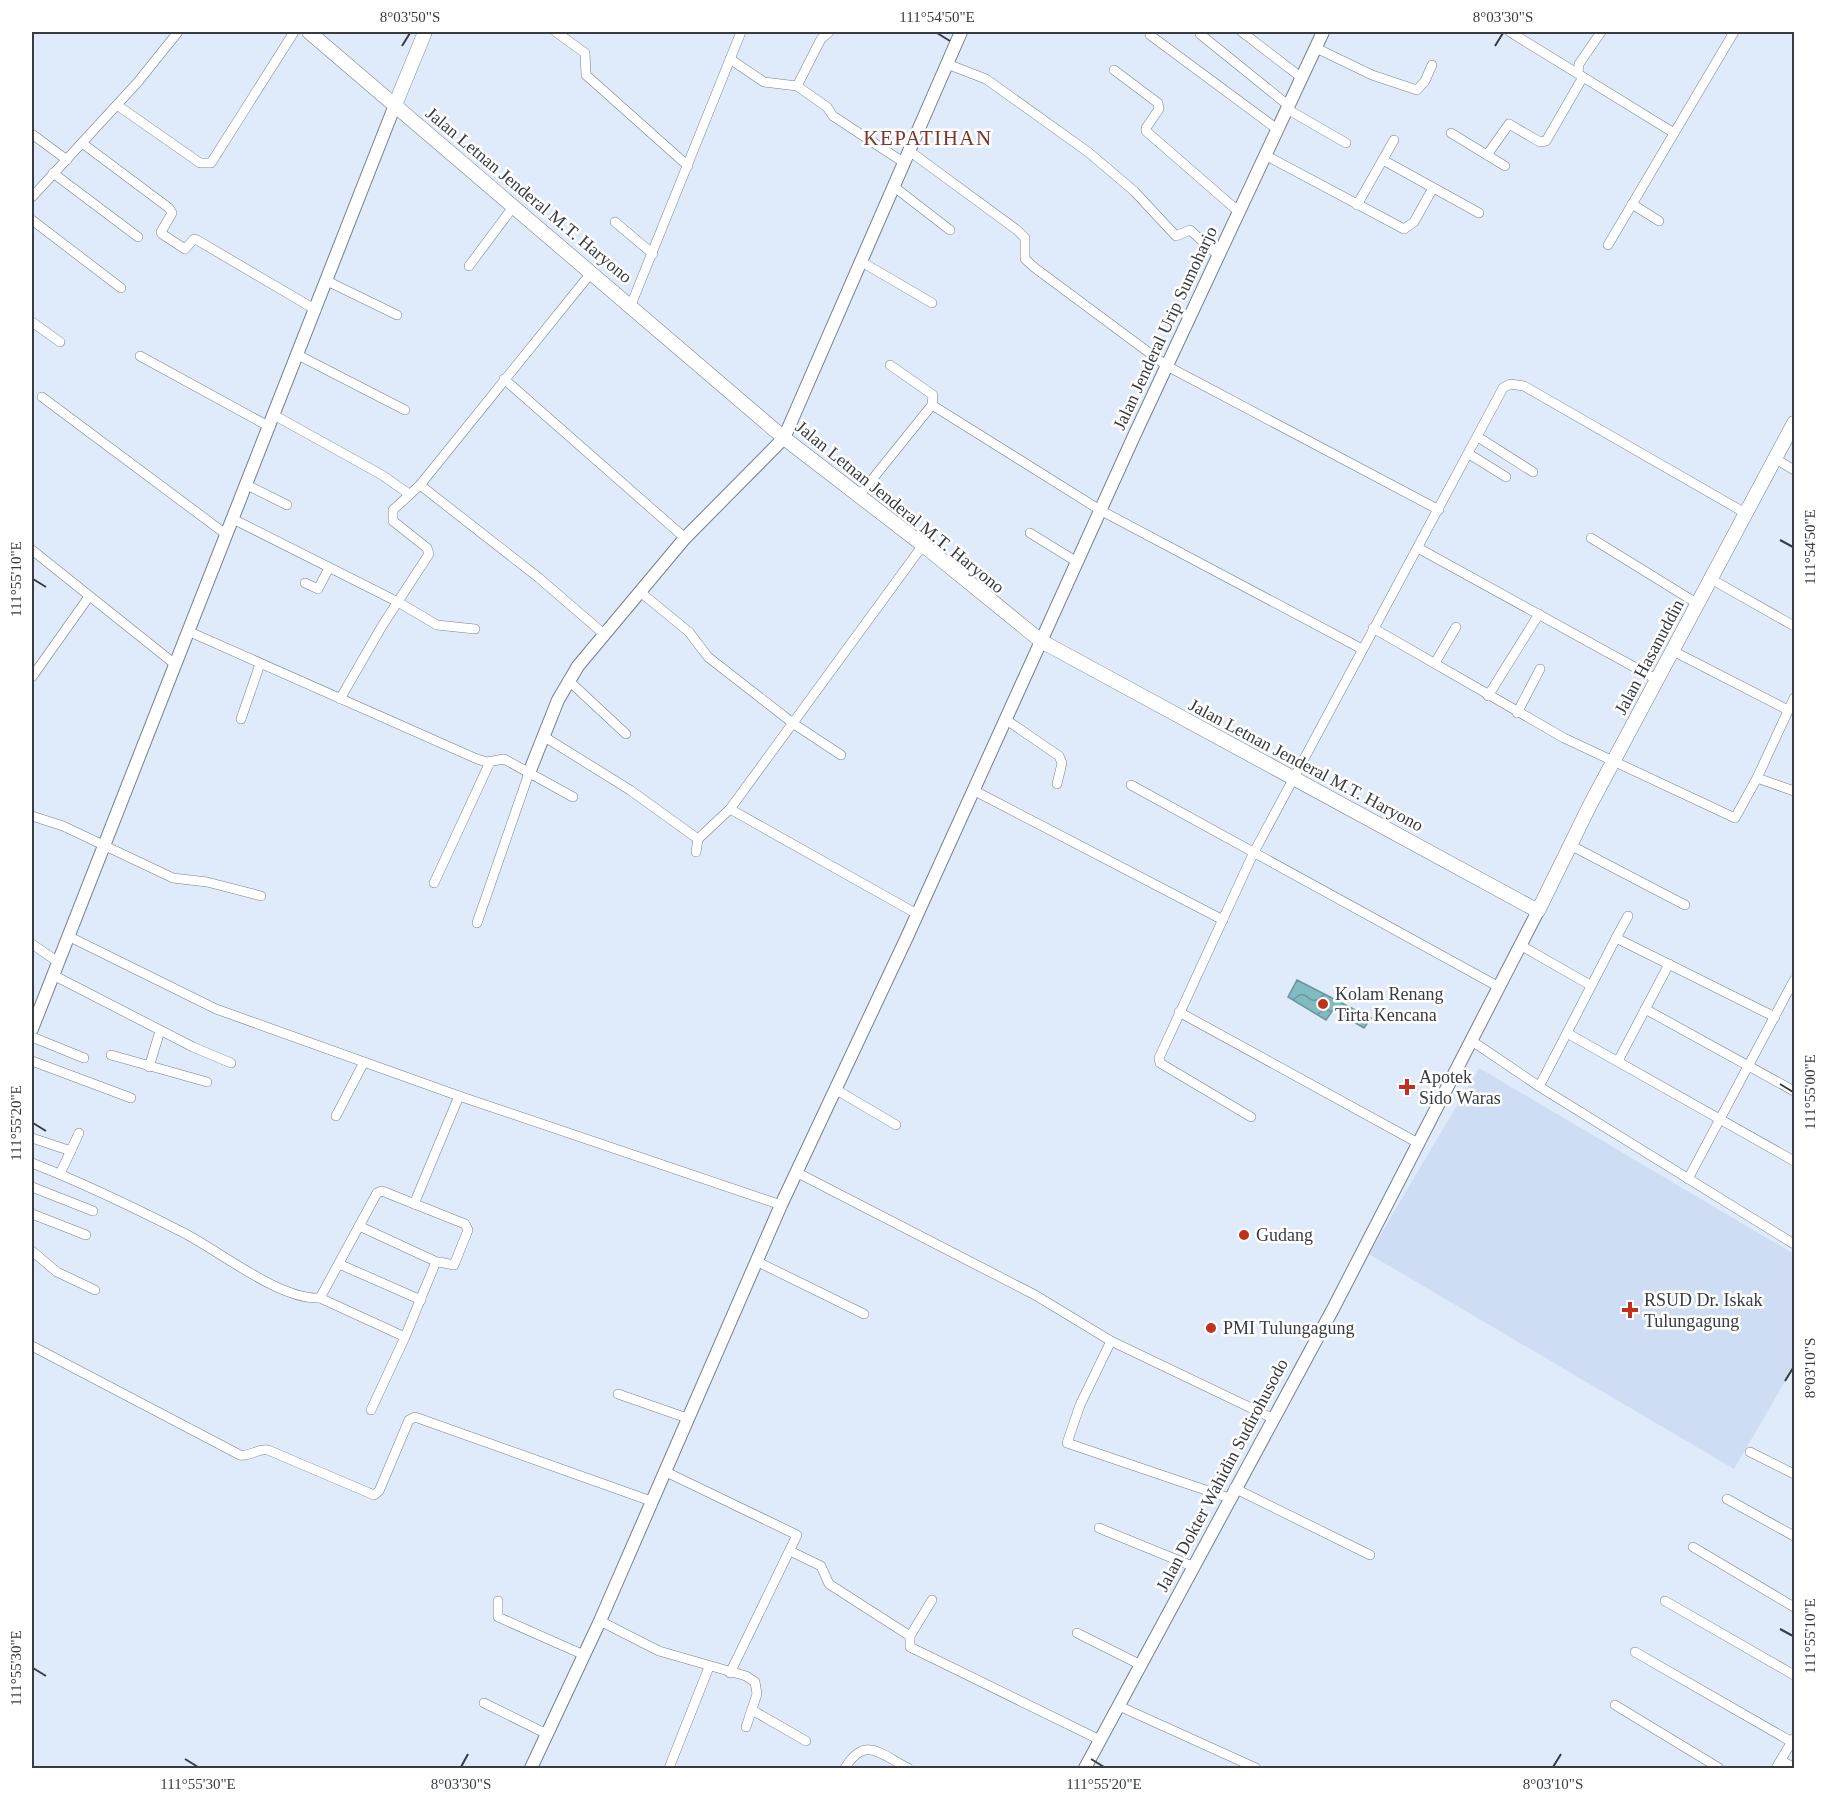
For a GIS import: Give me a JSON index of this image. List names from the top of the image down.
{
  "streets": {
    "main road": ["Jalan Letnan Jenderal M.T. Haryono", "Jalan Hasanuddin"],
    "street": ["Jalan Jenderal Urip Sumoharjo", "Jalan Dokter Wahidin Sudirohusodo"]
  },
  "crossings": [
    ["Jalan Letnan Jenderal M.T. Haryono", "Jalan Jenderal Urip Sumoharjo"],
    ["Jalan Letnan Jenderal M.T. Haryono", "Jalan Hasanuddin"],
    ["Jalan Letnan Jenderal M.T. Haryono", "Jalan Dokter Wahidin Sudirohusodo"],
    ["Jalan Hasanuddin", "Jalan Dokter Wahidin Sudirohusodo"]
  ],
  "districts": ["KEPATIHAN"],
  "places": {
    "other": ["Kolam Renang Tirta Kencana", "Gudang", "PMI Tulungagung"],
    "health": ["Apotek Sido Waras", "RSUD Dr. Iskak Tulungagung"]
  },
  "coordinates": [
    "8°03'50\"S",
    "111°54'50\"E",
    "8°03'30\"S",
    "111°55'10\"E",
    "111°55'00\"E",
    "111°55'20\"E",
    "8°03'10\"S",
    "111°55'30\"E"
  ]
}
